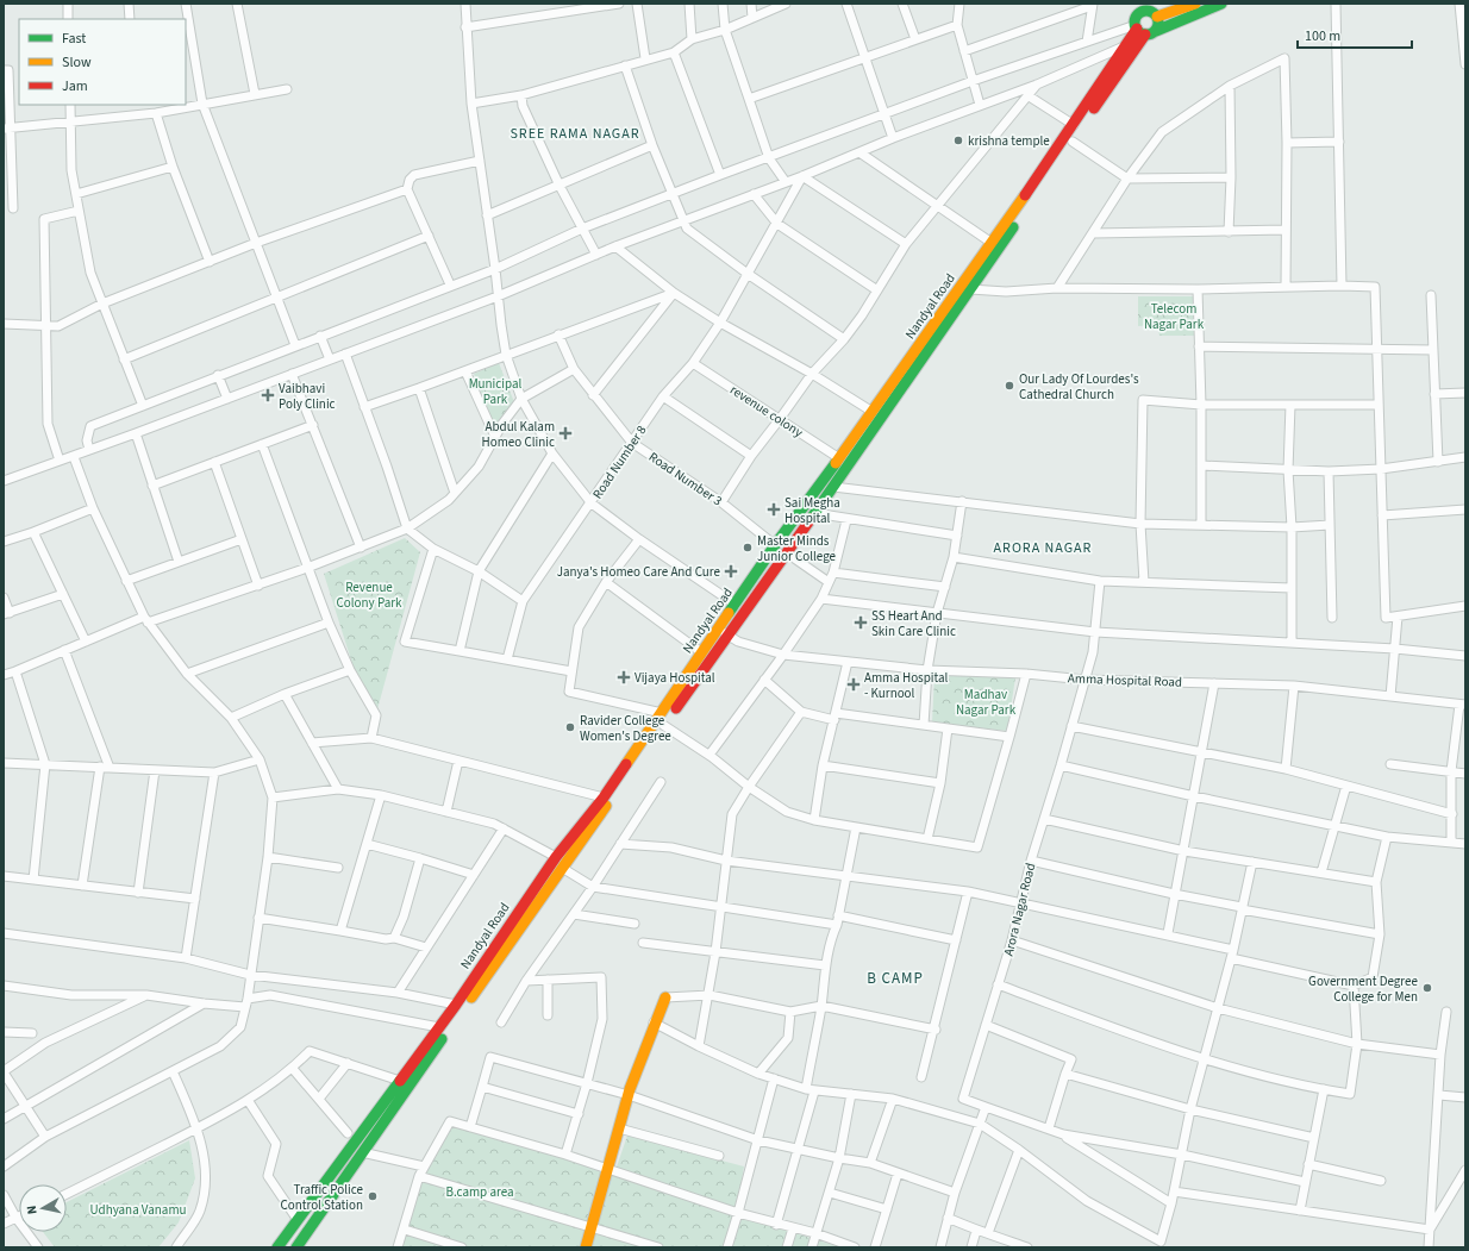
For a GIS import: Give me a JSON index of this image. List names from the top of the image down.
{
  "streets": {
    "main road": ["Nandyal Road"],
    "street": [
      "revenue colony",
      "Road Number 8",
      "Road Number 3",
      "Amma Hospital Road",
      "Arora Nagar Road"
    ]
  },
  "crossings": [
    ["Nandyal Road", "revenue colony"],
    ["Nandyal Road", "Road Number 3"],
    ["revenue colony", "Road Number 8"],
    ["Road Number 8", "Road Number 3"],
    ["Amma Hospital Road", "Arora Nagar Road"]
  ],
  "districts": ["SREE RAMA NAGAR", "ARORA NAGAR", "B CAMP"],
  "parks": [
    "Telecom Nagar Park",
    "Municipal Park",
    "Revenue Colony Park",
    "Madhav Nagar Park",
    "B.camp area",
    "Udhyana Vanamu"
  ],
  "places": {
    "other": [
      "krishna temple",
      "Our Lady Of Lourdes's Cathedral Church",
      "Master Minds Junior College",
      "Ravider College Women's Degree",
      "Government Degree College for Men",
      "Traffic Police Control Station"
    ],
    "health": [
      "Vaibhavi Poly Clinic",
      "Abdul Kalam Homeo Clinic",
      "Sai Megha Hospital",
      "Janya's Homeo Care And Cure",
      "SS Heart And Skin Care Clinic",
      "Vijaya Hospital",
      "Amma Hospital - Kurnool"
    ]
  },
  "legend": ["Fast", "Slow", "Jam"],
  "scale_bar": "100 m",
  "north": "left"
}
